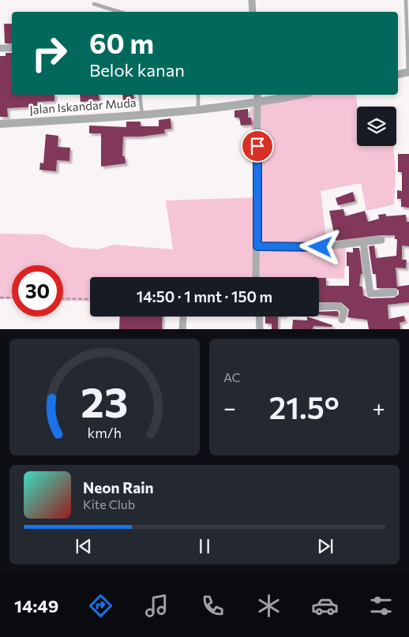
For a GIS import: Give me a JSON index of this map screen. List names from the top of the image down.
{
  "streets": {
    "street": ["Jalan Iskandar Muda"]
  },
  "page": {
    "turn": ["60 m", "Belok kanan"],
    "limit": "30",
    "trip": "14:50 · 1 mnt · 150 m",
    "tile": "AC",
    "heat": ["−", "21.5°", "+"],
    "song": ["Neon Rain", "Kite Club"],
    "tabs": "14:49",
    "gauge": ["23", "km/h"]
  }
}
